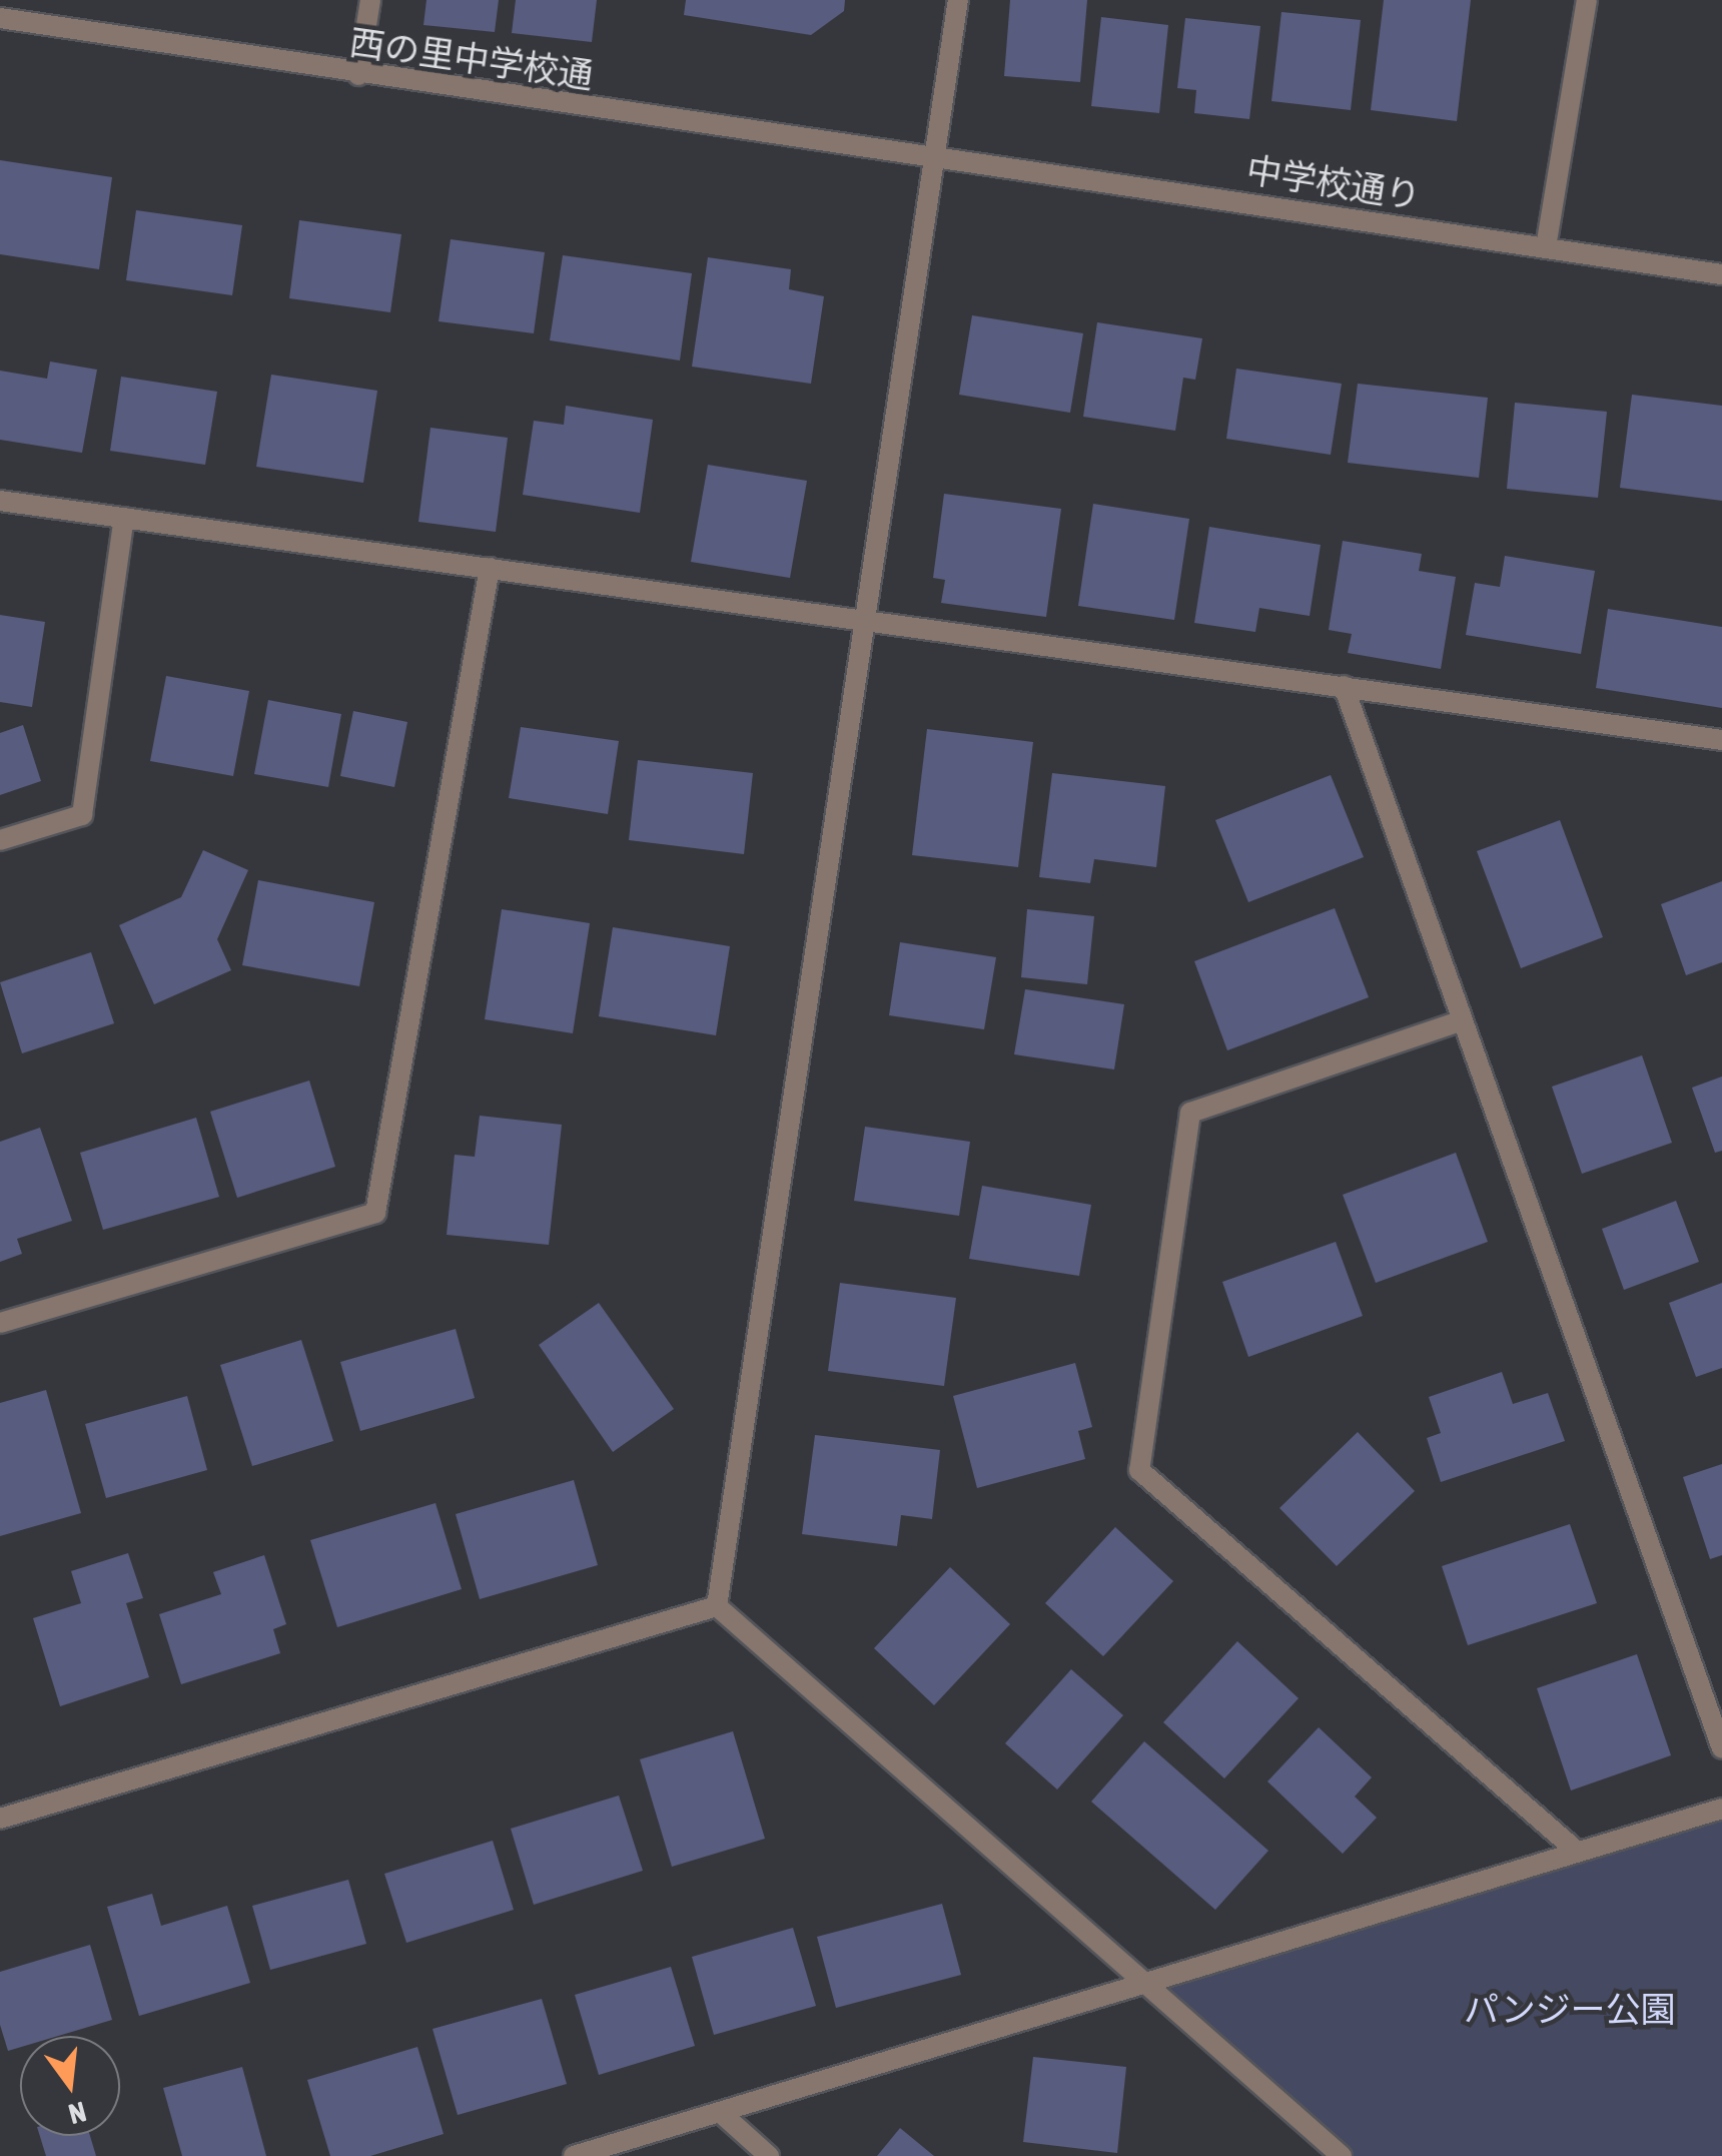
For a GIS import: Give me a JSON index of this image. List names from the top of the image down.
{
  "streets": {
    "street": ["西の里中学校通", "中学校通り"]
  },
  "crossings": [
    ["西の里中学校通", "中学校通り"]
  ],
  "parks": ["パンジー公園"],
  "north": "bottom"
}
